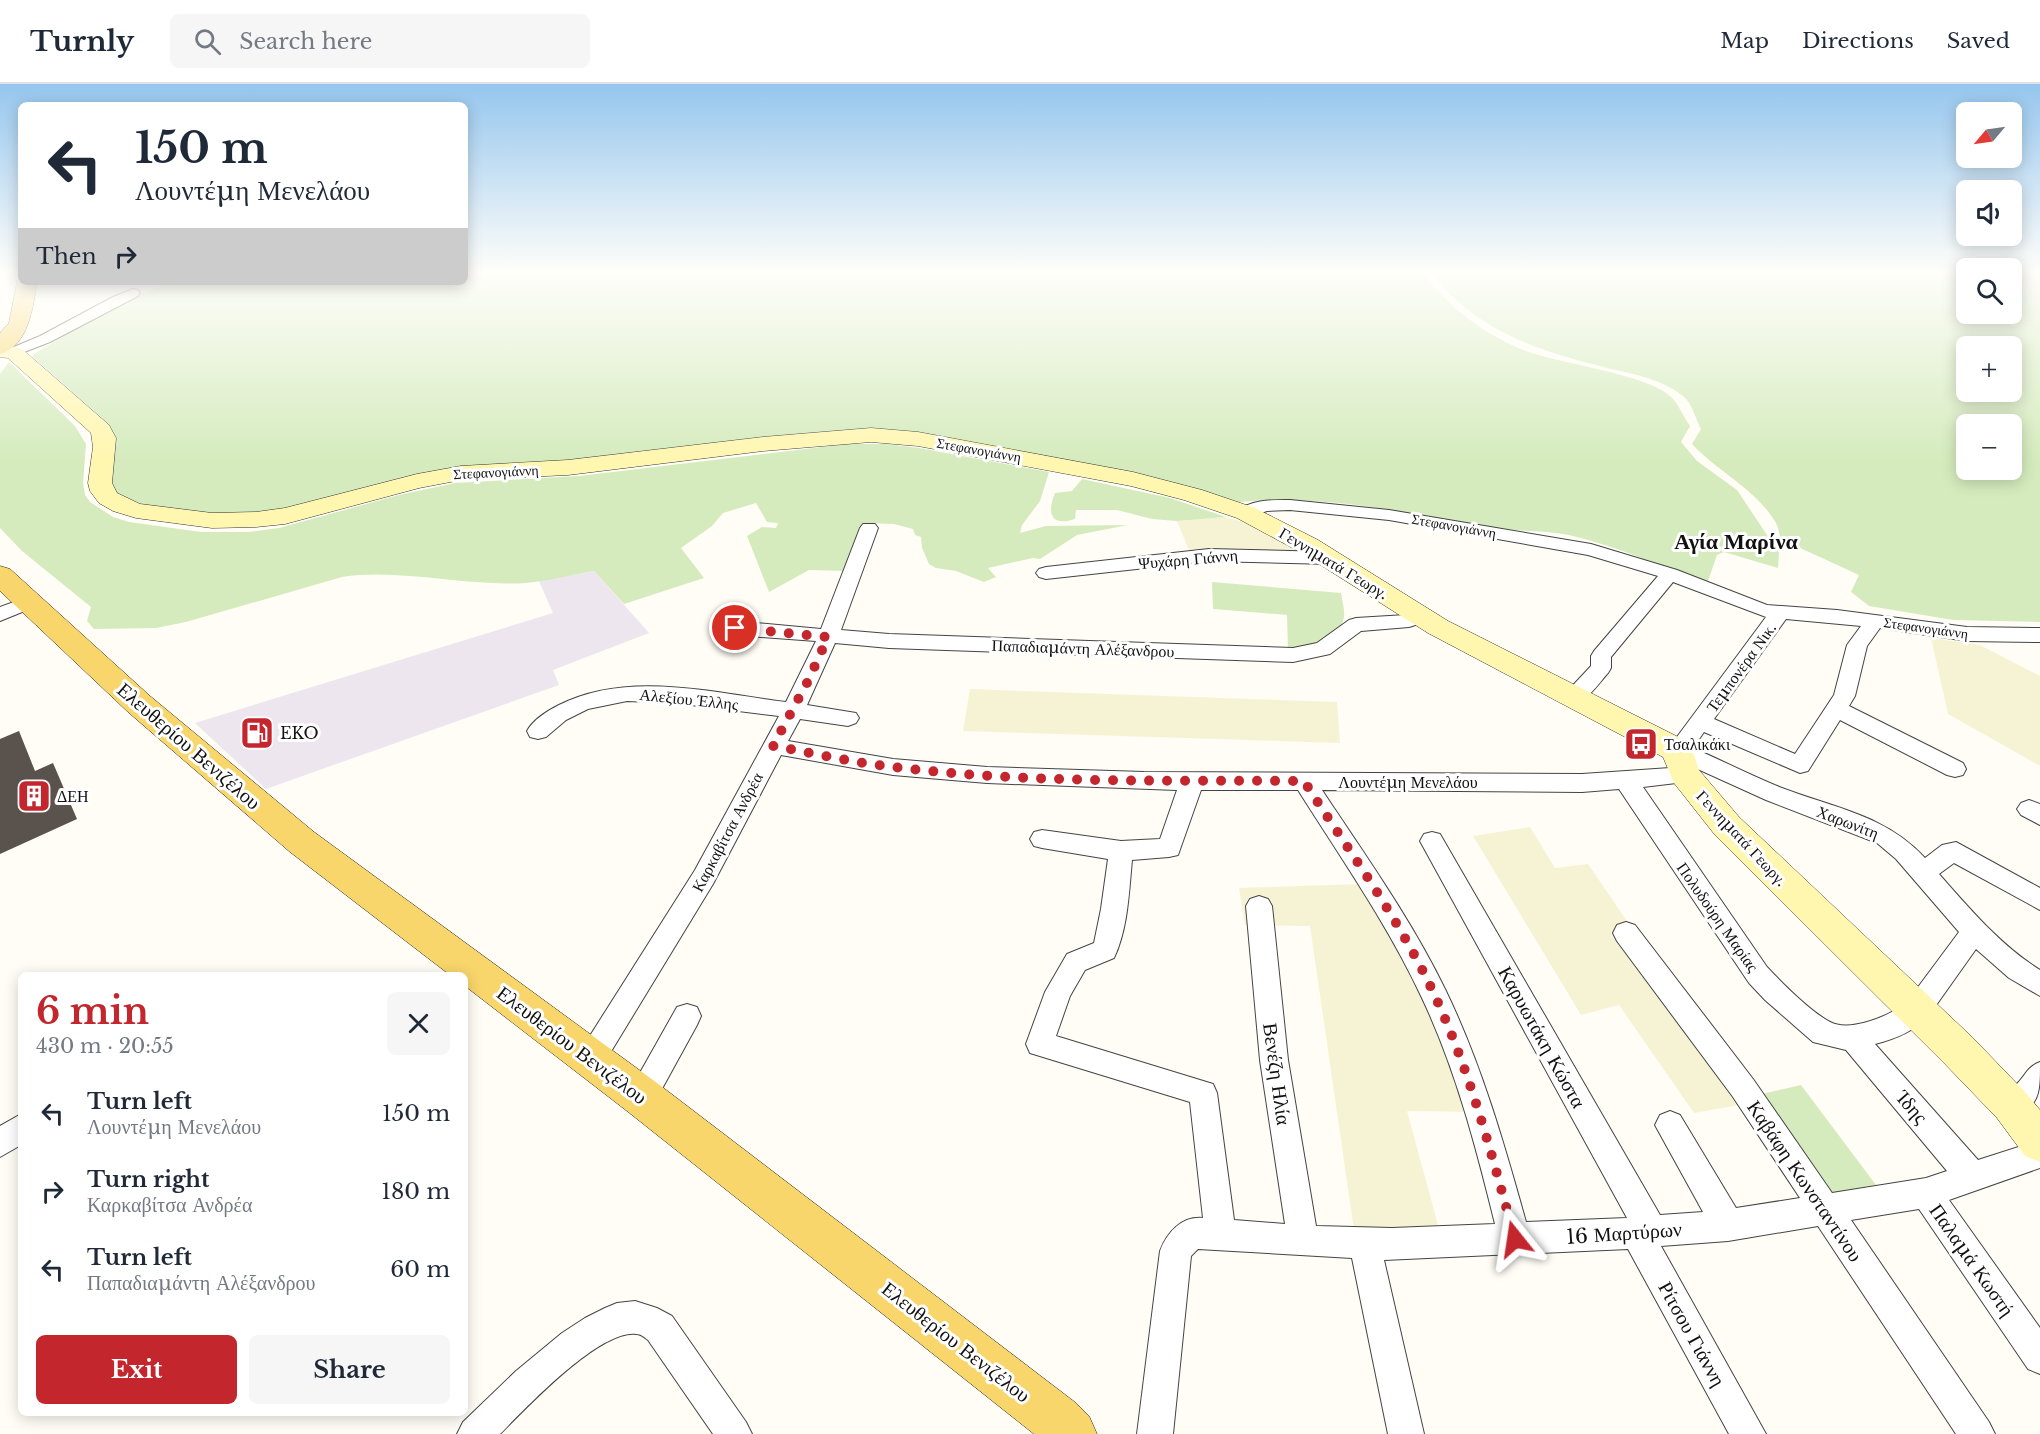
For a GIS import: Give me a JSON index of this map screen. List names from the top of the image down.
{
  "streets": {
    "main road": ["Ελευθερίου Βενιζέλου"],
    "street": [
      "Στεφανογιάννη",
      "Ψυχάρη Γιάννη",
      "Γεννηματά Γεωργ.",
      "Παπαδιαμάντη Αλέξανδρου",
      "Τεμπονέρα Νικ.",
      "Αλεξίου Έλλης",
      "Λουντέμη Μενελάου",
      "Χαρωνίτη",
      "Καρκαβίτσα Ανδρέα",
      "Πολυδούρη Μαρίας",
      "Καρυωτάκη Κώστα",
      "Βενέζη Ηλία",
      "Ίδης",
      "Καβάφη Κωνσταντίνου",
      "16 Μαρτύρων",
      "Παλαμά Κωστή",
      "Ρίτσου Γιάννη"
    ]
  },
  "crossings": [
    ["Στεφανογιάννη", "Γεννηματά Γεωργ."],
    ["Στεφανογιάννη", "Τεμπονέρα Νικ."],
    ["Ψυχάρη Γιάννη", "Γεννηματά Γεωργ."],
    ["Γεννηματά Γεωργ.", "Παπαδιαμάντη Αλέξανδρου"],
    ["Γεννηματά Γεωργ.", "Τεμπονέρα Νικ."],
    ["Γεννηματά Γεωργ.", "Λουντέμη Μενελάου"],
    ["Γεννηματά Γεωργ.", "Χαρωνίτη"],
    ["Παπαδιαμάντη Αλέξανδρου", "Καρκαβίτσα Ανδρέα"],
    ["Τεμπονέρα Νικ.", "Λουντέμη Μενελάου"],
    ["Τεμπονέρα Νικ.", "Χαρωνίτη"],
    ["Αλεξίου Έλλης", "Καρκαβίτσα Ανδρέα"],
    ["Ελευθερίου Βενιζέλου", "Καρκαβίτσα Ανδρέα"],
    ["Λουντέμη Μενελάου", "Χαρωνίτη"],
    ["Λουντέμη Μενελάου", "Καρκαβίτσα Ανδρέα"],
    ["Λουντέμη Μενελάου", "Πολυδούρη Μαρίας"],
    ["Πολυδούρη Μαρίας", "Ίδης"],
    ["Καρυωτάκη Κώστα", "16 Μαρτύρων"],
    ["Καρυωτάκη Κώστα", "Ρίτσου Γιάννη"],
    ["Βενέζη Ηλία", "16 Μαρτύρων"],
    ["Ίδης", "16 Μαρτύρων"],
    ["Καβάφη Κωνσταντίνου", "16 Μαρτύρων"],
    ["16 Μαρτύρων", "Παλαμά Κωστή"],
    ["16 Μαρτύρων", "Ρίτσου Γιάννη"]
  ],
  "districts": ["Αγία Μαρίνα"],
  "places": {
    "fuel station": ["EKO"],
    "bus stop": ["Τσαλικάκι"],
    "building": ["ΔΕΗ"]
  },
  "north": "bottom left",
  "page": {
    "header": "Turnly",
    "search": "Search here",
    "nav": ["Map", "Directions", "Saved"],
    "map_buttons": ["+", "−"],
    "turn": ["150 m", "Λουντέμη Μενελάου"],
    "then": "Then",
    "heading": ["6 min", "430 m · 20:55"],
    "list": [
      {
        "name": "Turn left",
        "note": "Λουντέμη Μενελάου",
        "value": "150 m"
      },
      {
        "name": "Turn right",
        "note": "Καρκαβίτσα Ανδρέα",
        "value": "180 m"
      },
      {
        "name": "Turn left",
        "note": "Παπαδιαμάντη Αλέξανδρου",
        "value": "60 m"
      }
    ],
    "buttons": ["Exit", "Share"]
  }
}
